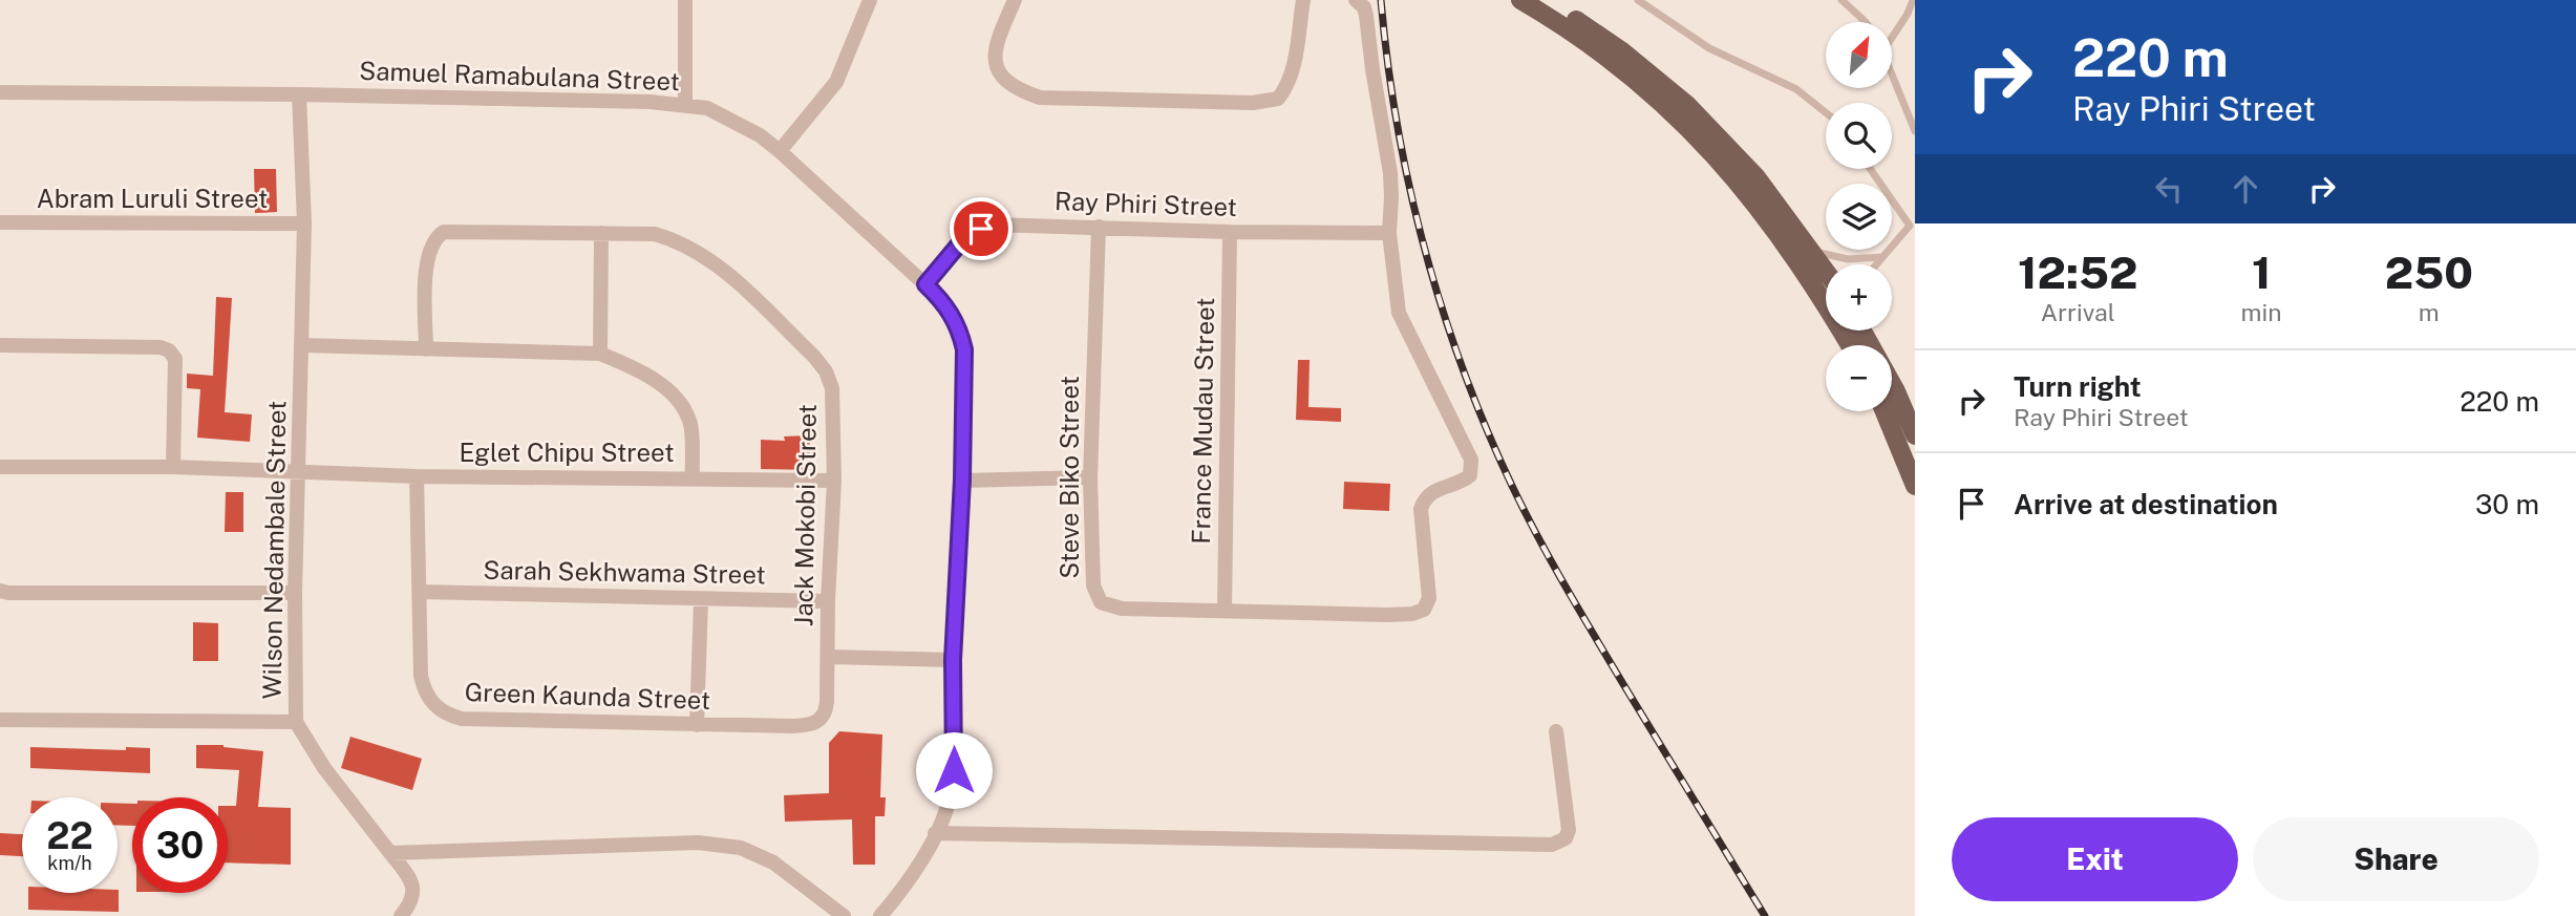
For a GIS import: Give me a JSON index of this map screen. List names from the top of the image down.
{
  "streets": {
    "street": [
      "Samuel Ramabulana Street",
      "Abram Luruli Street",
      "Ray Phiri Street",
      "France Mudau Street",
      "Eglet Chipu Street",
      "Steve Biko Street",
      "Jack Mokobi Street",
      "Wilson Nedambale Street",
      "Sarah Sekhwama Street",
      "Green Kaunda Street"
    ]
  },
  "crossings": [
    ["Samuel Ramabulana Street", "Ray Phiri Street"],
    ["Samuel Ramabulana Street", "Wilson Nedambale Street"],
    ["Abram Luruli Street", "Wilson Nedambale Street"],
    ["Ray Phiri Street", "France Mudau Street"],
    ["Ray Phiri Street", "Steve Biko Street"],
    ["France Mudau Street", "Steve Biko Street"],
    ["Eglet Chipu Street", "Jack Mokobi Street"],
    ["Eglet Chipu Street", "Wilson Nedambale Street"],
    ["Eglet Chipu Street", "Green Kaunda Street"],
    ["Jack Mokobi Street", "Sarah Sekhwama Street"],
    ["Jack Mokobi Street", "Green Kaunda Street"],
    ["Sarah Sekhwama Street", "Green Kaunda Street"]
  ],
  "north": "top right",
  "page": {
    "turn": ["220 m", "Ray Phiri Street"],
    "map_buttons": ["+", "−"],
    "eta": [
      "12:52",
      "Arrival",
      "1",
      "min",
      "250",
      "m"
    ],
    "list": [
      {
        "name": "Turn right",
        "note": "Ray Phiri Street",
        "value": "220 m"
      },
      {
        "name": "Arrive at destination",
        "value": "30 m"
      }
    ],
    "speed": "22 km/h",
    "limit": "30",
    "buttons": ["Exit", "Share"]
  }
}
